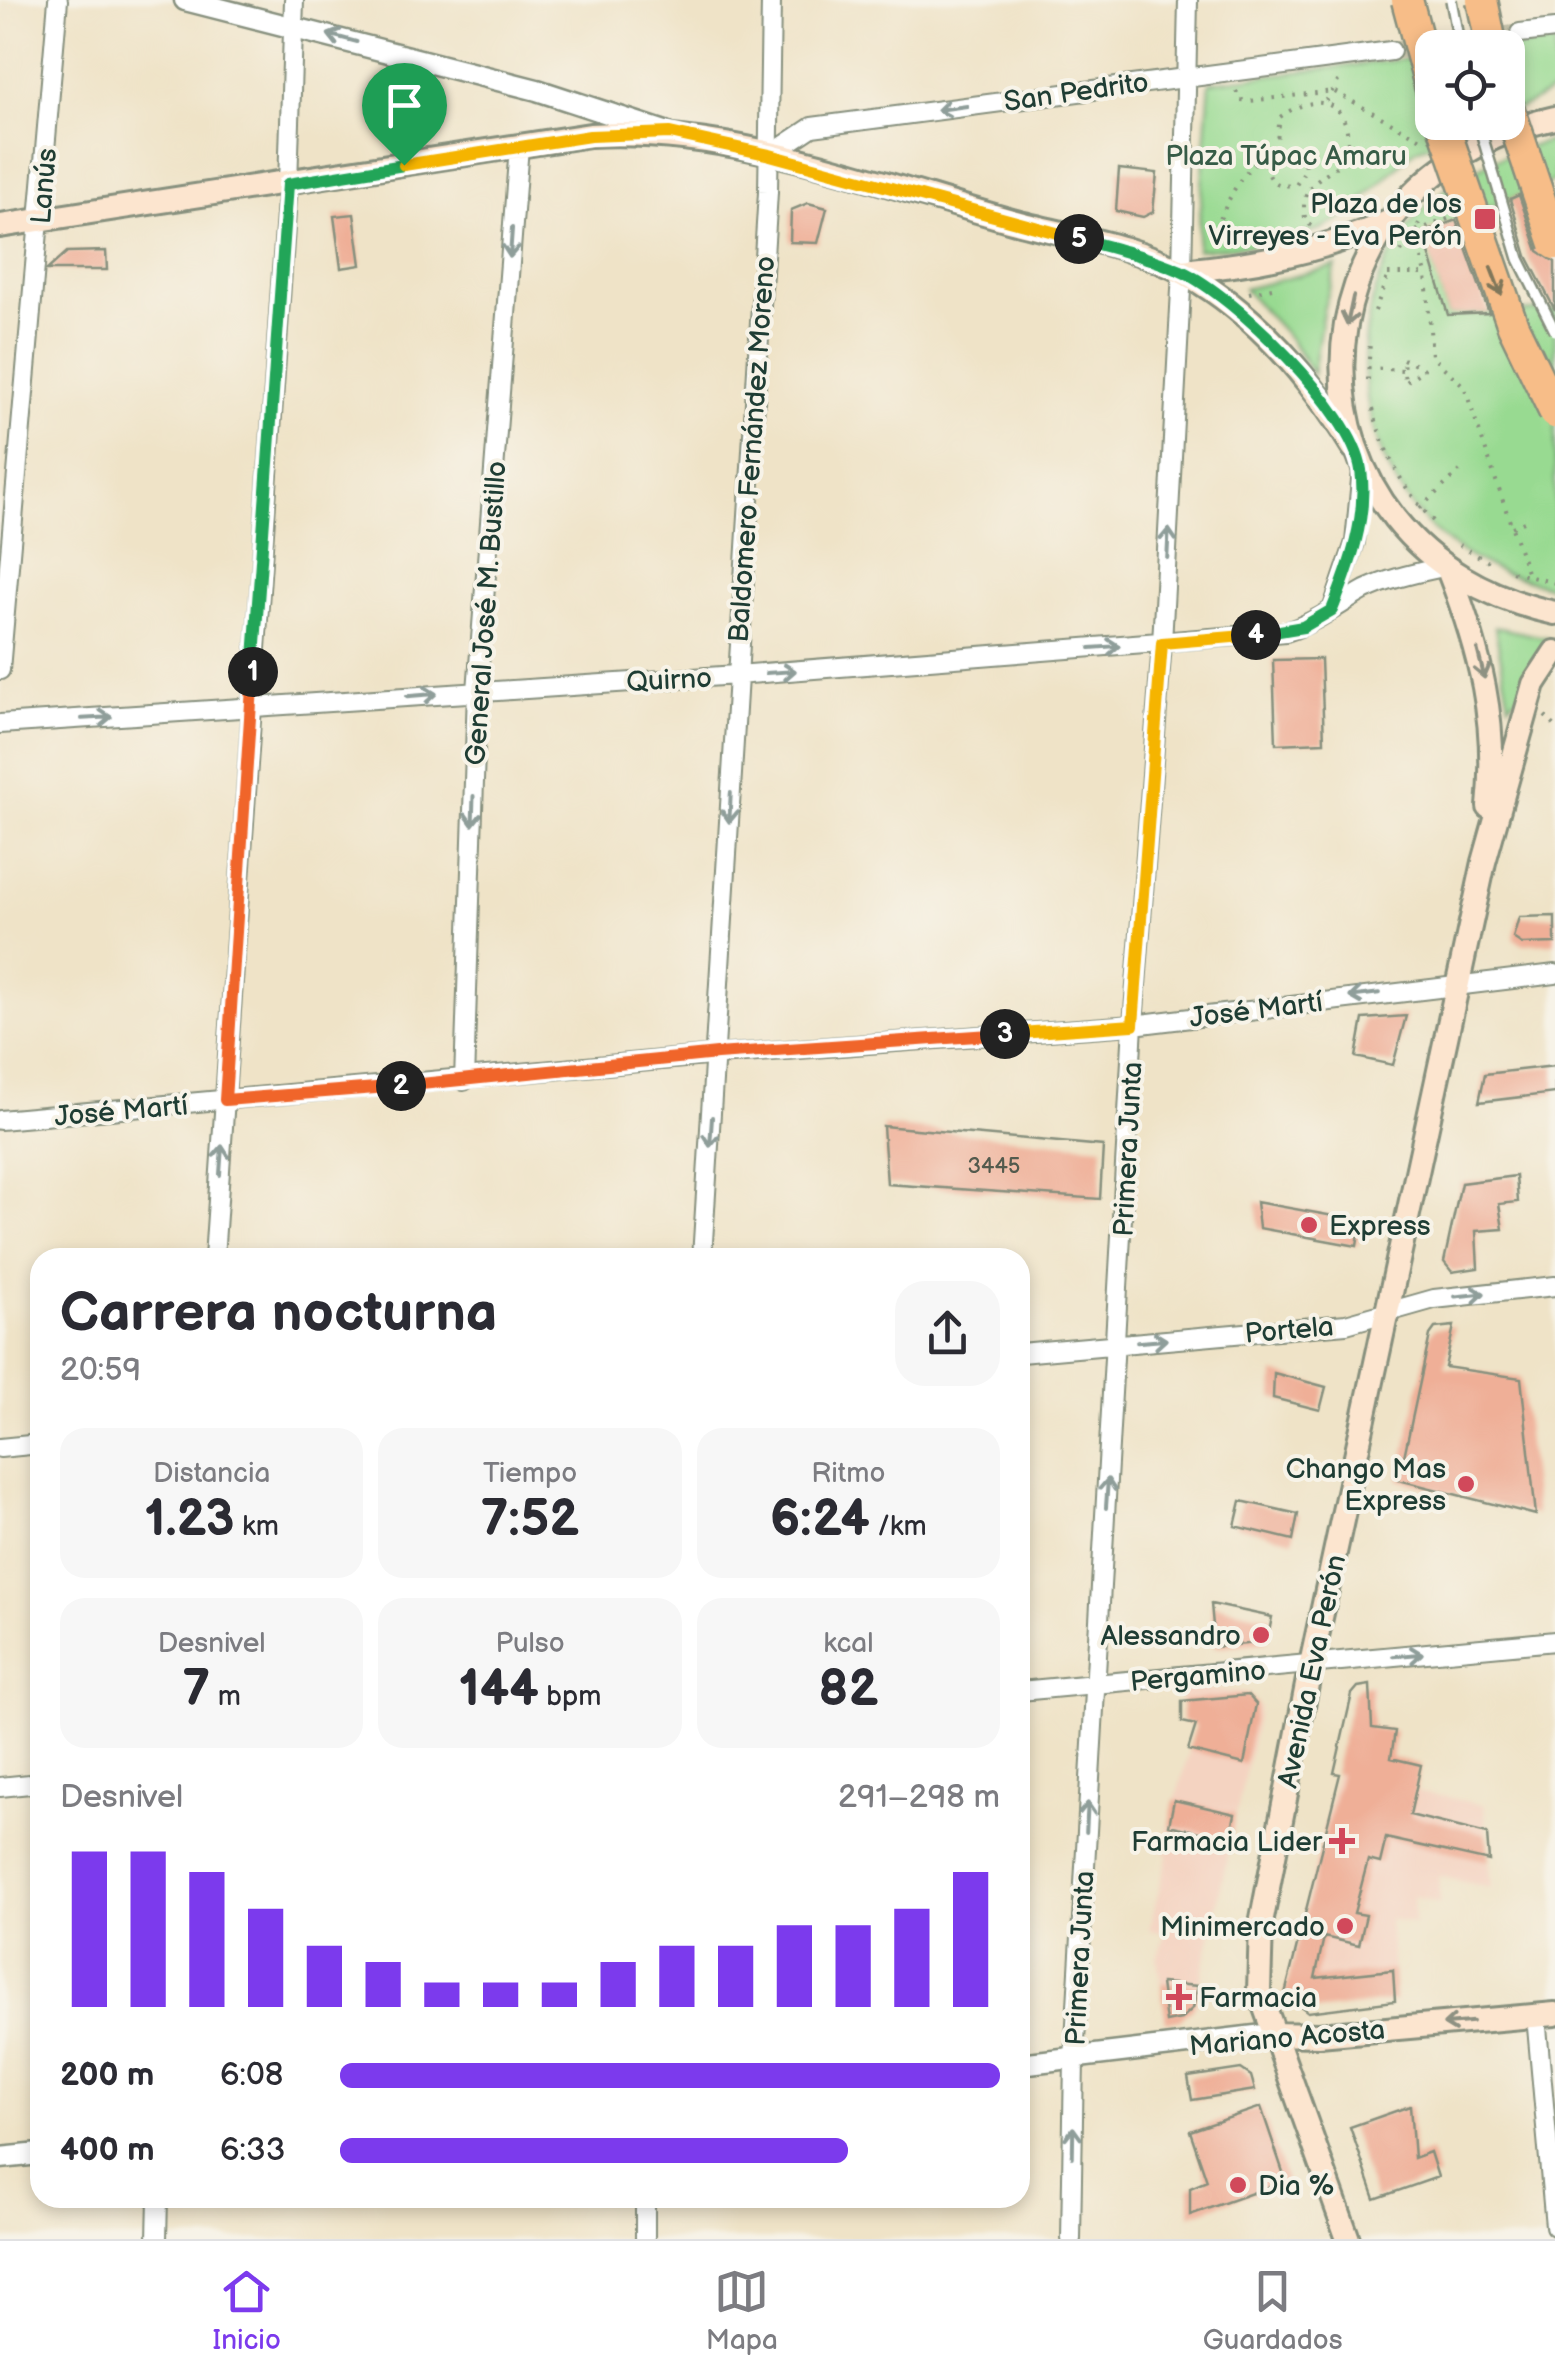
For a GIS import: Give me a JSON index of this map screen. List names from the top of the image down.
{
  "streets": {
    "main road": ["Avenida Eva Perón", "Mariano Acosta"],
    "street": [
      "San Pedrito",
      "Lanús",
      "Baldomero Fernández Moreno",
      "General José M. Bustillo",
      "Quirno",
      "José Martí",
      "Primera Junta",
      "Portela",
      "Pergamino"
    ]
  },
  "crossings": [
    ["San Pedrito", "Baldomero Fernández Moreno"],
    ["San Pedrito", "Primera Junta"],
    ["Baldomero Fernández Moreno", "Quirno"],
    ["Baldomero Fernández Moreno", "José Martí"],
    ["General José M. Bustillo", "Quirno"],
    ["General José M. Bustillo", "José Martí"],
    ["Quirno", "Primera Junta"],
    ["Quirno", "Avenida Eva Perón"],
    ["José Martí", "Primera Junta"],
    ["José Martí", "Avenida Eva Perón"],
    ["Primera Junta", "Portela"],
    ["Primera Junta", "Pergamino"],
    ["Primera Junta", "Mariano Acosta"],
    ["Portela", "Avenida Eva Perón"],
    ["Avenida Eva Perón", "Pergamino"],
    ["Avenida Eva Perón", "Mariano Acosta"]
  ],
  "one_way": [
    "San Pedrito",
    "Baldomero Fernández Moreno",
    "General José M. Bustillo",
    "Quirno",
    "Primera Junta",
    "Portela",
    "Pergamino",
    "Mariano Acosta"
  ],
  "parks": ["Plaza Túpac Amaru"],
  "places": {
    "transit": ["Plaza de los Virreyes - Eva Perón"],
    "other": [
      "Express",
      "Chango Mas Express",
      "Alessandro",
      "Minimercado",
      "Dia %"
    ],
    "health": ["Farmacia Lider", "Farmacia"]
  },
  "house_numbers": ["3445"],
  "page": {
    "pins": [
      "5",
      "4",
      "1",
      "3",
      "2"
    ],
    "heading": ["Carrera nocturna", "20:59"],
    "stats": [
      ["Distancia", "1.23 km"],
      ["Tiempo", "7:52"],
      ["Ritmo", "6:24 /km"],
      ["Desnivel", "7 m"],
      ["Pulso", "144 bpm"],
      ["kcal", "82"]
    ],
    "chart": ["Desnivel", "291–298 m"],
    "list": [
      {
        "name": "200 m",
        "note": "6:08"
      },
      {
        "name": "400 m",
        "note": "6:33"
      }
    ],
    "tabs": ["Inicio", "Mapa", "Guardados"]
  }
}
